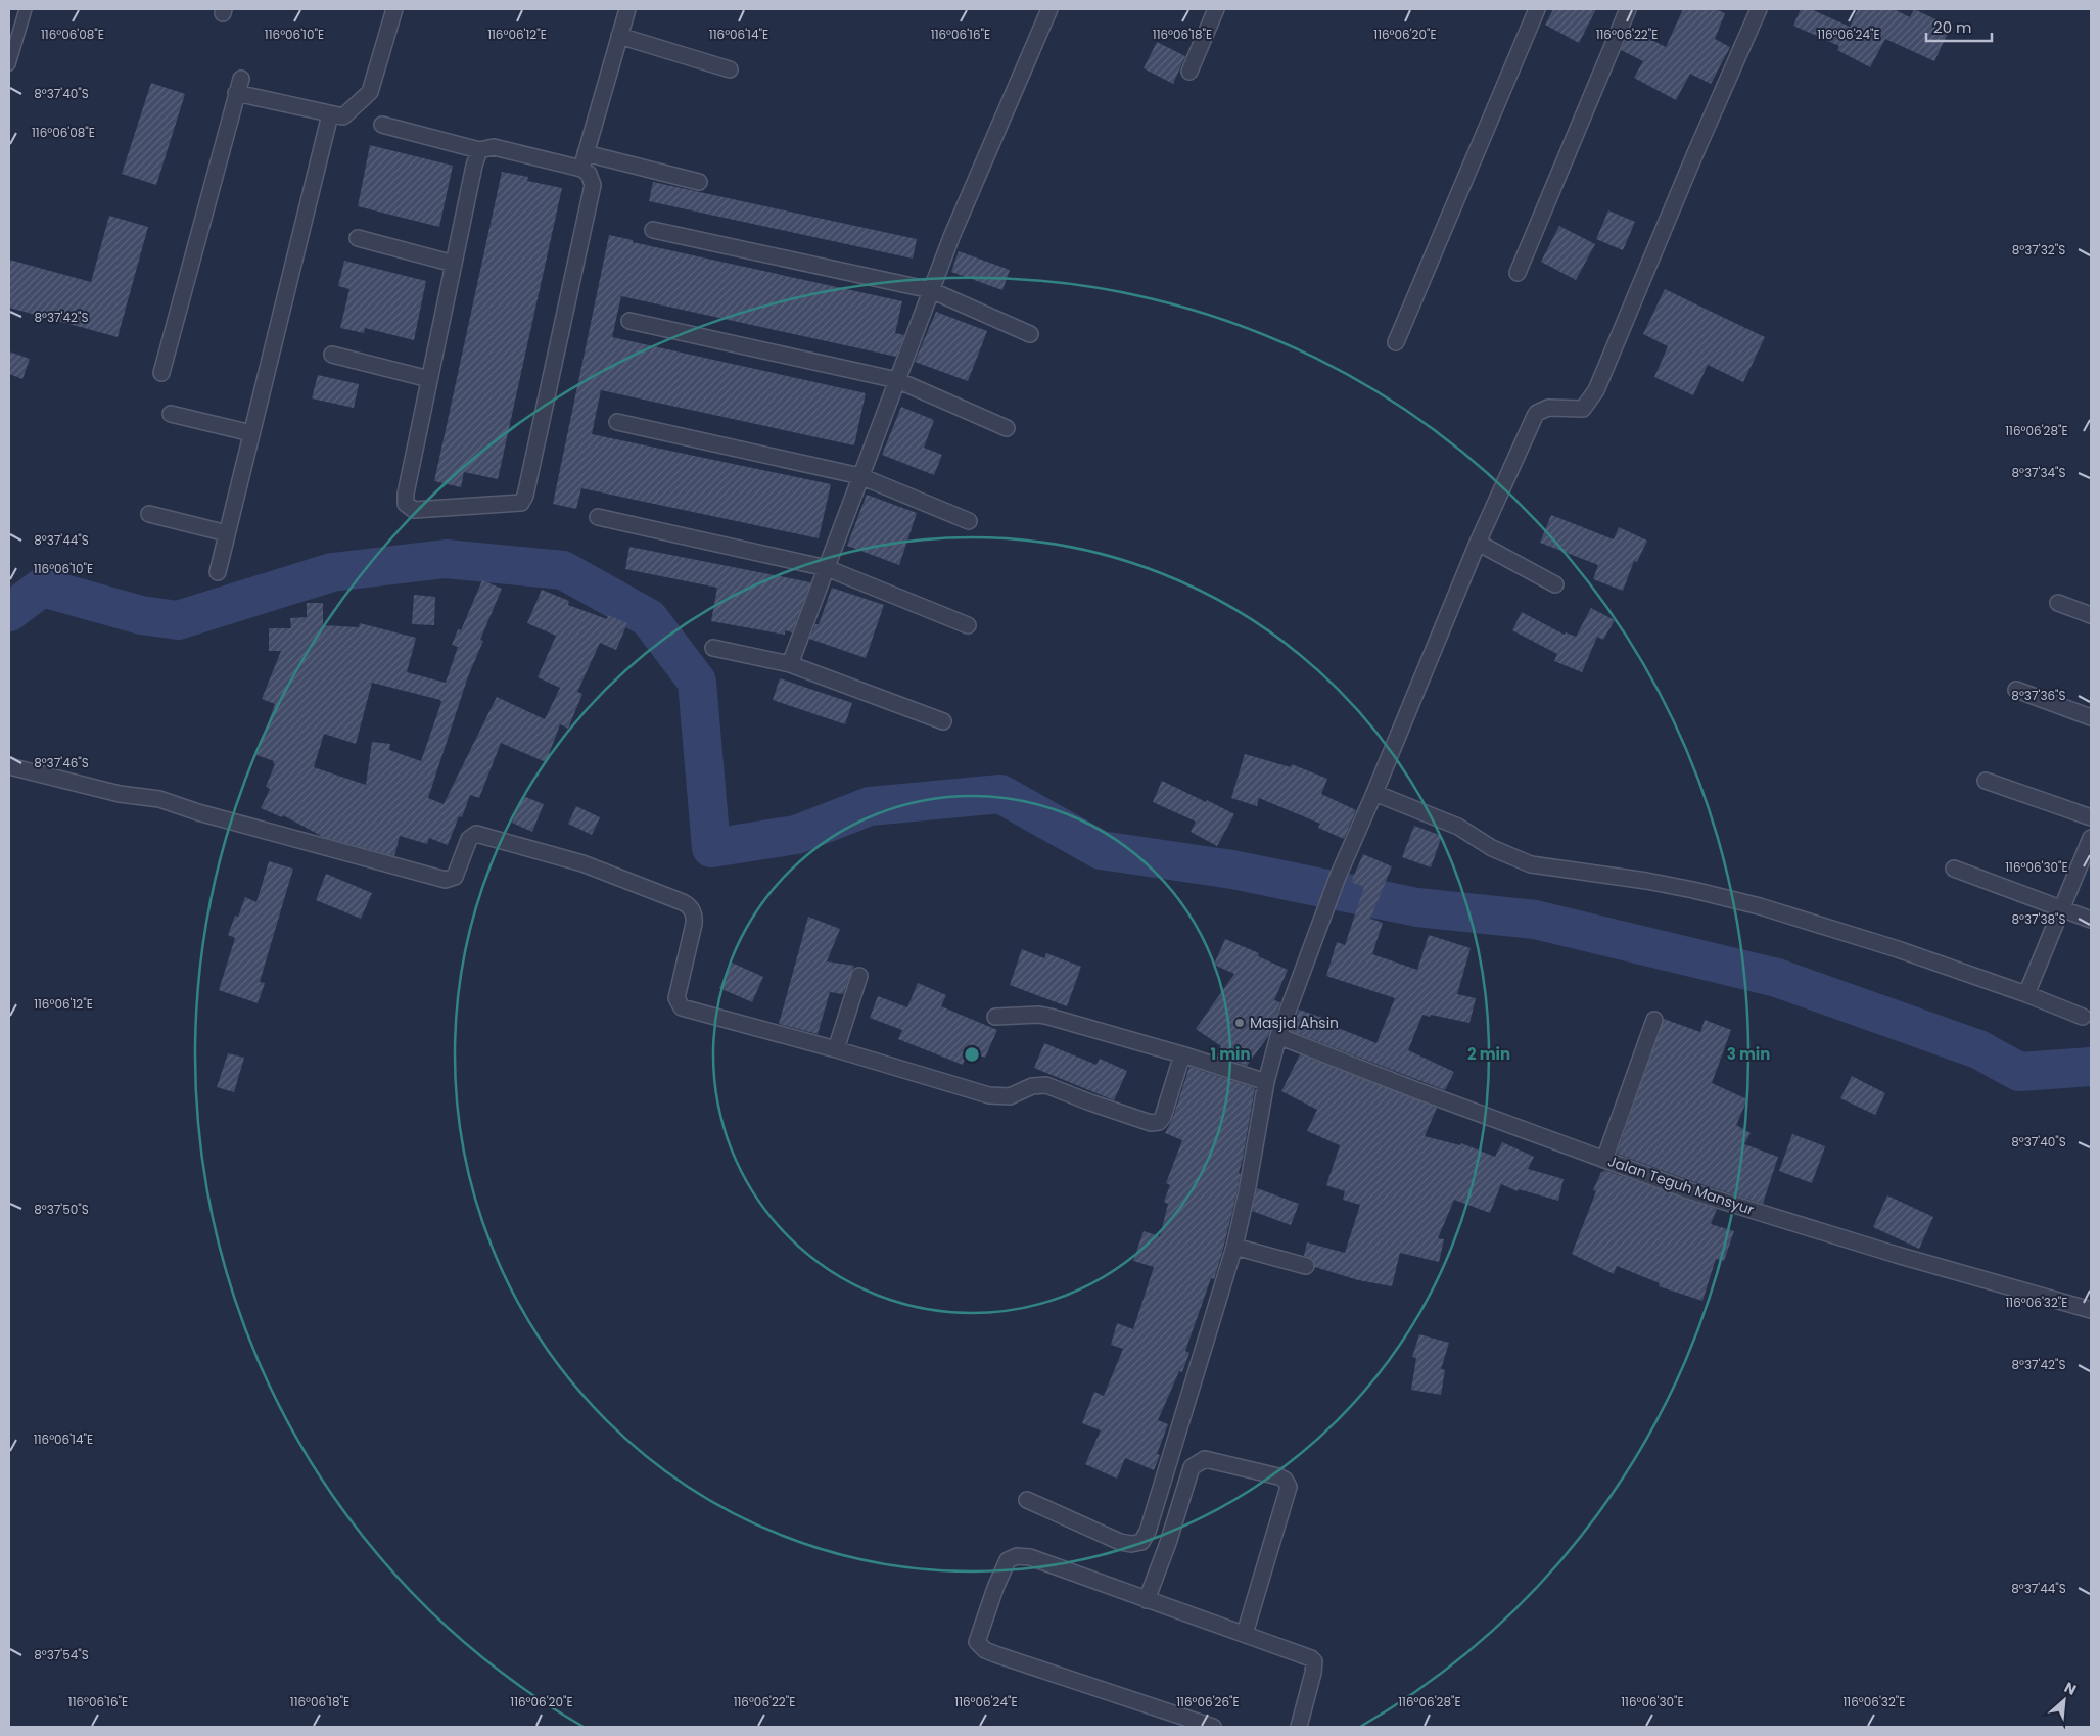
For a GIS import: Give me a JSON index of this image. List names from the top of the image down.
{
  "streets": {
    "street": ["Jalan Teguh Mansyur"]
  },
  "places": ["Masjid Ahsin"],
  "scale_bar": "20 m",
  "north": "top right",
  "coordinates": [
    "116°06'08\"E",
    "116°06'10\"E",
    "116°06'12\"E",
    "116°06'14\"E",
    "116°06'16\"E",
    "116°06'18\"E",
    "116°06'20\"E",
    "116°06'22\"E",
    "116°06'24\"E",
    "8°37'40\"S",
    "8°37'32\"S",
    "8°37'42\"S",
    "116°06'28\"E",
    "8°37'34\"S",
    "8°37'44\"S",
    "8°37'36\"S",
    "8°37'46\"S",
    "116°06'30\"E",
    "8°37'38\"S",
    "8°37'50\"S",
    "116°06'32\"E",
    "8°37'54\"S",
    "116°06'26\"E"
  ],
  "rings": ["1 min", "2 min", "3 min"]
}
